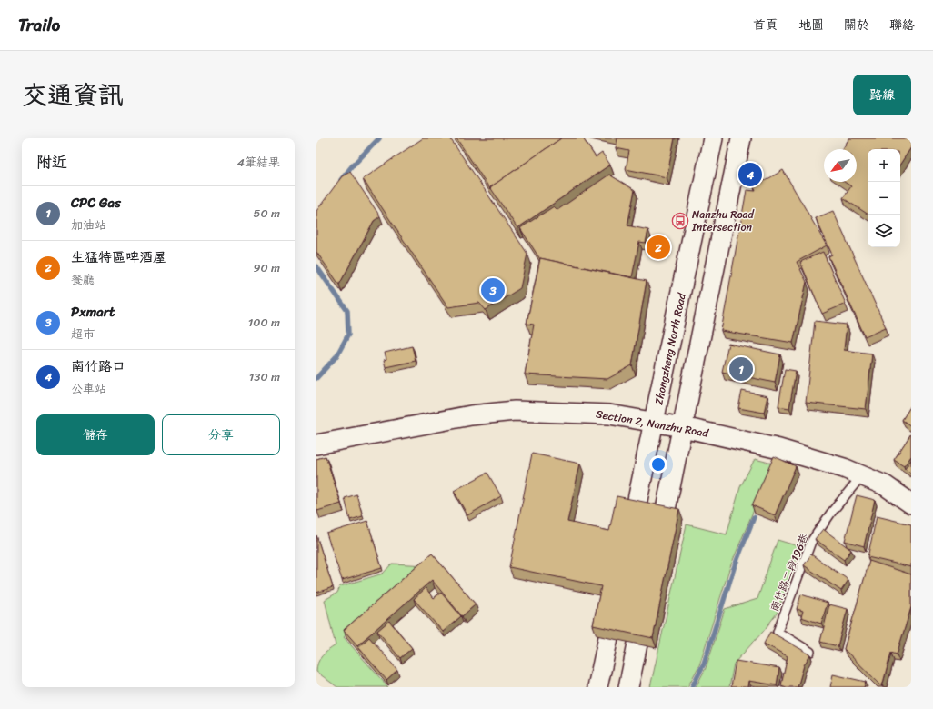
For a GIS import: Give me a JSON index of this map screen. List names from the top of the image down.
{
  "streets": {
    "street": ["Zhongzheng North Road", "Section 2, Nanzhu Road"],
    "lane": ["南竹路二段196巷"]
  },
  "crossings": [
    ["Zhongzheng North Road", "Section 2, Nanzhu Road"],
    ["Section 2, Nanzhu Road", "南竹路二段196巷"]
  ],
  "places": {
    "bus stop": ["Nanzhu Road Intersection"]
  },
  "north": "bottom left",
  "page": {
    "header": "Trailo",
    "nav": [
      "首頁",
      "地圖",
      "關於",
      "聯絡"
    ],
    "title": "交通資訊",
    "buttons": [
      "路線",
      ["儲存", "分享"]
    ],
    "heading": ["附近", "4筆結果"],
    "map_buttons": ["+", "−"],
    "pins": [
      "4",
      "2",
      "3",
      "1"
    ],
    "list": [
      {
        "mark": "1",
        "name": "CPC Gas",
        "note": "加油站",
        "value": "50 m"
      },
      {
        "mark": "2",
        "name": "生猛特區啤酒屋",
        "note": "餐廳",
        "value": "90 m"
      },
      {
        "mark": "3",
        "name": "Pxmart",
        "note": "超市",
        "value": "100 m"
      },
      {
        "mark": "4",
        "name": "南竹路口",
        "note": "公車站",
        "value": "130 m"
      }
    ]
  }
}
